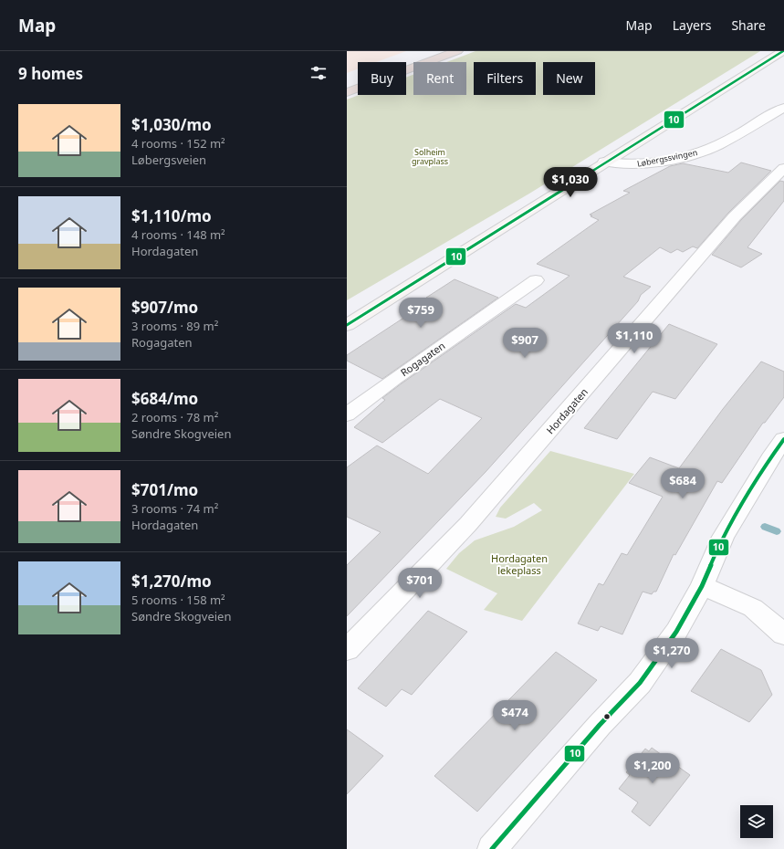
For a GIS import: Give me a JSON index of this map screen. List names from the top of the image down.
{
  "streets": {
    "street": ["Løbergssvingen", "Rogagaten", "Hordagaten"]
  },
  "parks": ["Solheim gravplass", "Hordagaten lekeplass"],
  "lines": ["transit line 10"],
  "page": {
    "header": "Map",
    "nav": ["Map", "Layers", "Share"],
    "heading": "9 homes",
    "chip": [
      "Buy",
      "Rent",
      "Filters",
      "New"
    ],
    "list": [
      {
        "name": "$1,030/mo",
        "note": "4 rooms · 152 m² · Løbergsveien"
      },
      {
        "name": "$1,110/mo",
        "note": "4 rooms · 148 m² · Hordagaten"
      },
      {
        "name": "$907/mo",
        "note": "3 rooms · 89 m² · Rogagaten"
      },
      {
        "name": "$684/mo",
        "note": "2 rooms · 78 m² · Søndre Skogveien"
      },
      {
        "name": "$701/mo",
        "note": "3 rooms · 74 m² · Hordagaten"
      },
      {
        "name": "$1,270/mo",
        "note": "5 rooms · 158 m² · Søndre Skogveien"
      }
    ],
    "price": [
      "$1,030",
      "$759",
      "$1,110",
      "$907",
      "$684",
      "$701",
      "$1,270",
      "$474",
      "$1,200"
    ]
  }
}
